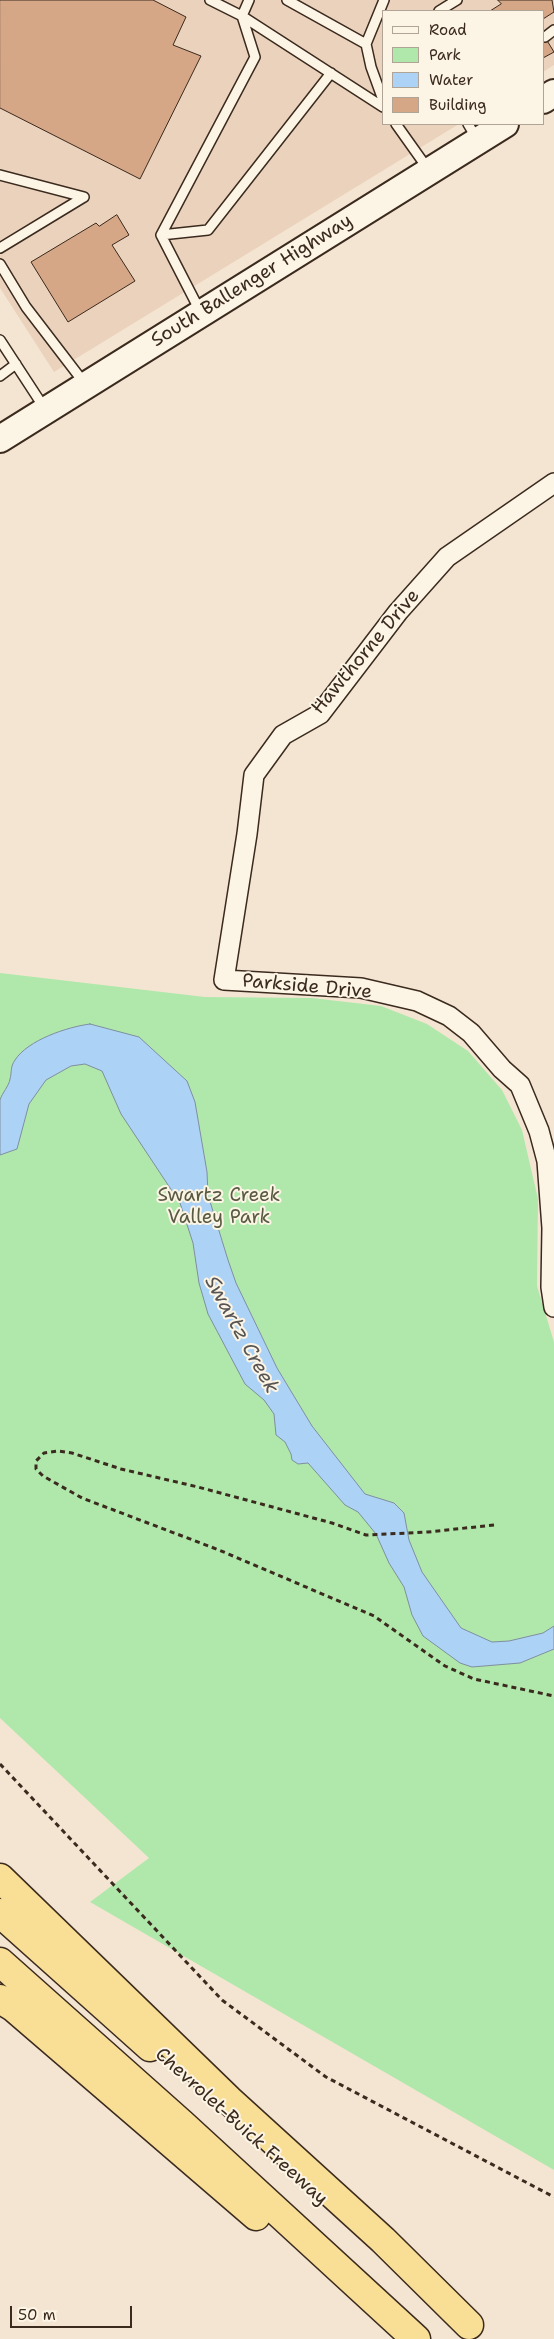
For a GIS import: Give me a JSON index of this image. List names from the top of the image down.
{
  "streets": {
    "highway": ["Chevrolet-Buick Freeway"],
    "street": ["South Ballenger Highway", "Hawthorne Drive", "Parkside Drive"]
  },
  "crossings": [
    ["Hawthorne Drive", "Parkside Drive"]
  ],
  "water": ["Swartz Creek"],
  "parks": ["Swartz Creek Valley Park"],
  "legend": [
    "Road",
    "Park",
    "Water",
    "Building"
  ],
  "scale_bar": "50 m"
}
